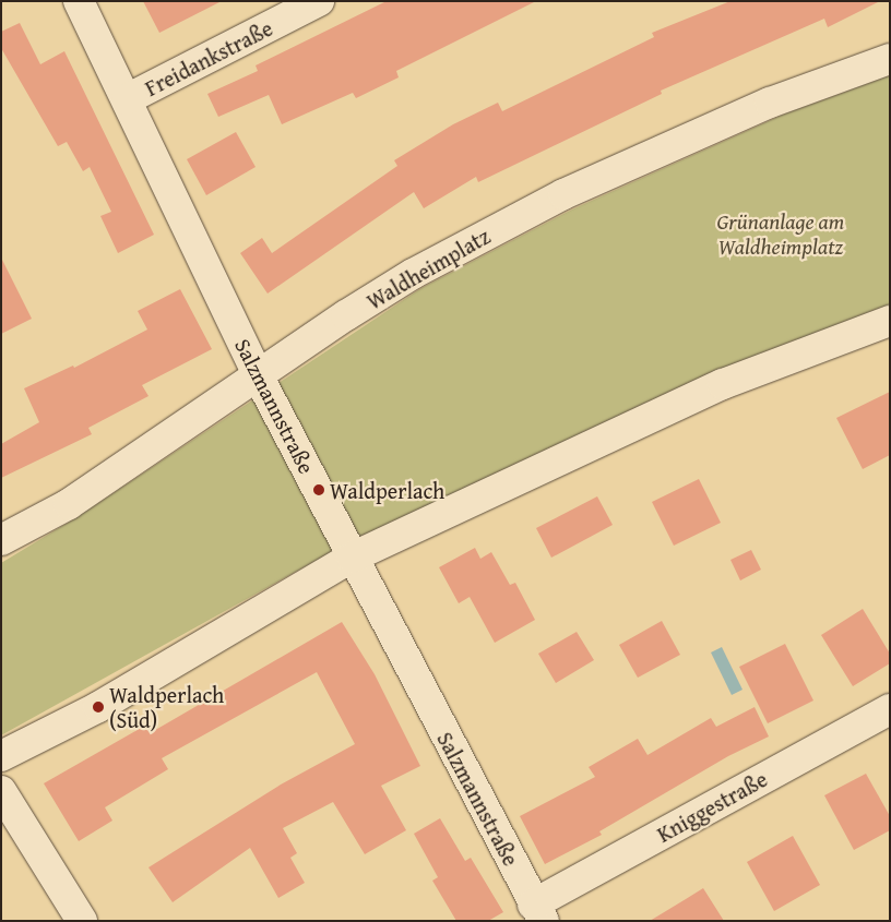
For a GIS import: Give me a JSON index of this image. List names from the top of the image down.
{
  "streets": {
    "street": [
      "Freidankstraße",
      "Waldheimplatz",
      "Salzmannstraße",
      "Kniggestraße"
    ]
  },
  "crossings": [
    ["Freidankstraße", "Salzmannstraße"],
    ["Waldheimplatz", "Salzmannstraße"],
    ["Salzmannstraße", "Kniggestraße"]
  ],
  "parks": ["Grünanlage am Waldheimplatz"],
  "places": ["Waldperlach", "Waldperlach (Süd)"]
}
